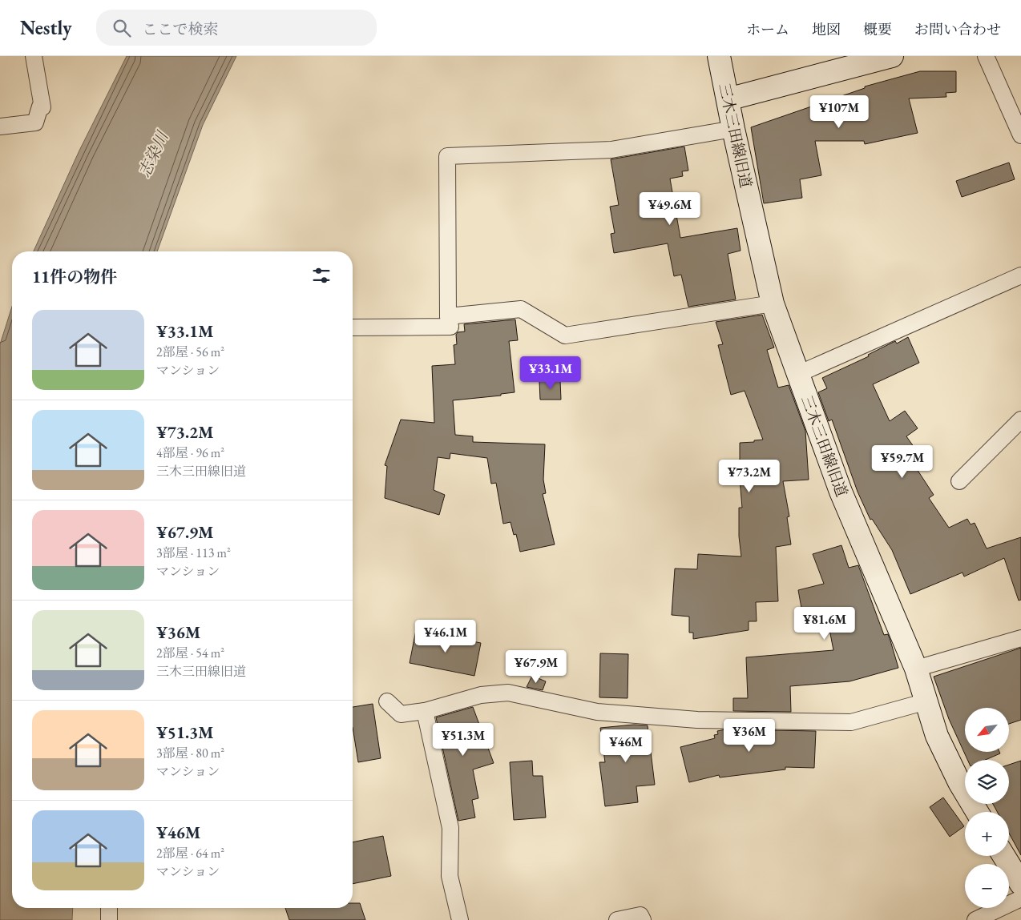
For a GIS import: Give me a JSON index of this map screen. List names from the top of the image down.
{
  "streets": {
    "street": ["三木三田線旧道"]
  },
  "water": ["志染川"],
  "north": "bottom left",
  "page": {
    "header": "Nestly",
    "search": "ここで検索",
    "nav": [
      "ホーム",
      "地図",
      "概要",
      "お問い合わせ"
    ],
    "price": [
      "¥107M",
      "¥49.6M",
      "¥33.1M",
      "¥59.7M",
      "¥73.2M",
      "¥81.6M",
      "¥46.1M",
      "¥67.9M",
      "¥36M",
      "¥51.3M",
      "¥46M"
    ],
    "heading": "11件の物件",
    "list": [
      {
        "name": "¥33.1M",
        "note": "2部屋 · 56 m² · マンション"
      },
      {
        "name": "¥73.2M",
        "note": "4部屋 · 96 m² · 三木三田線旧道"
      },
      {
        "name": "¥67.9M",
        "note": "3部屋 · 113 m² · マンション"
      },
      {
        "name": "¥36M",
        "note": "2部屋 · 54 m² · 三木三田線旧道"
      },
      {
        "name": "¥51.3M",
        "note": "3部屋 · 80 m² · マンション"
      },
      {
        "name": "¥46M",
        "note": "2部屋 · 64 m² · マンション"
      }
    ],
    "map_buttons": ["+", "−"]
  }
}
